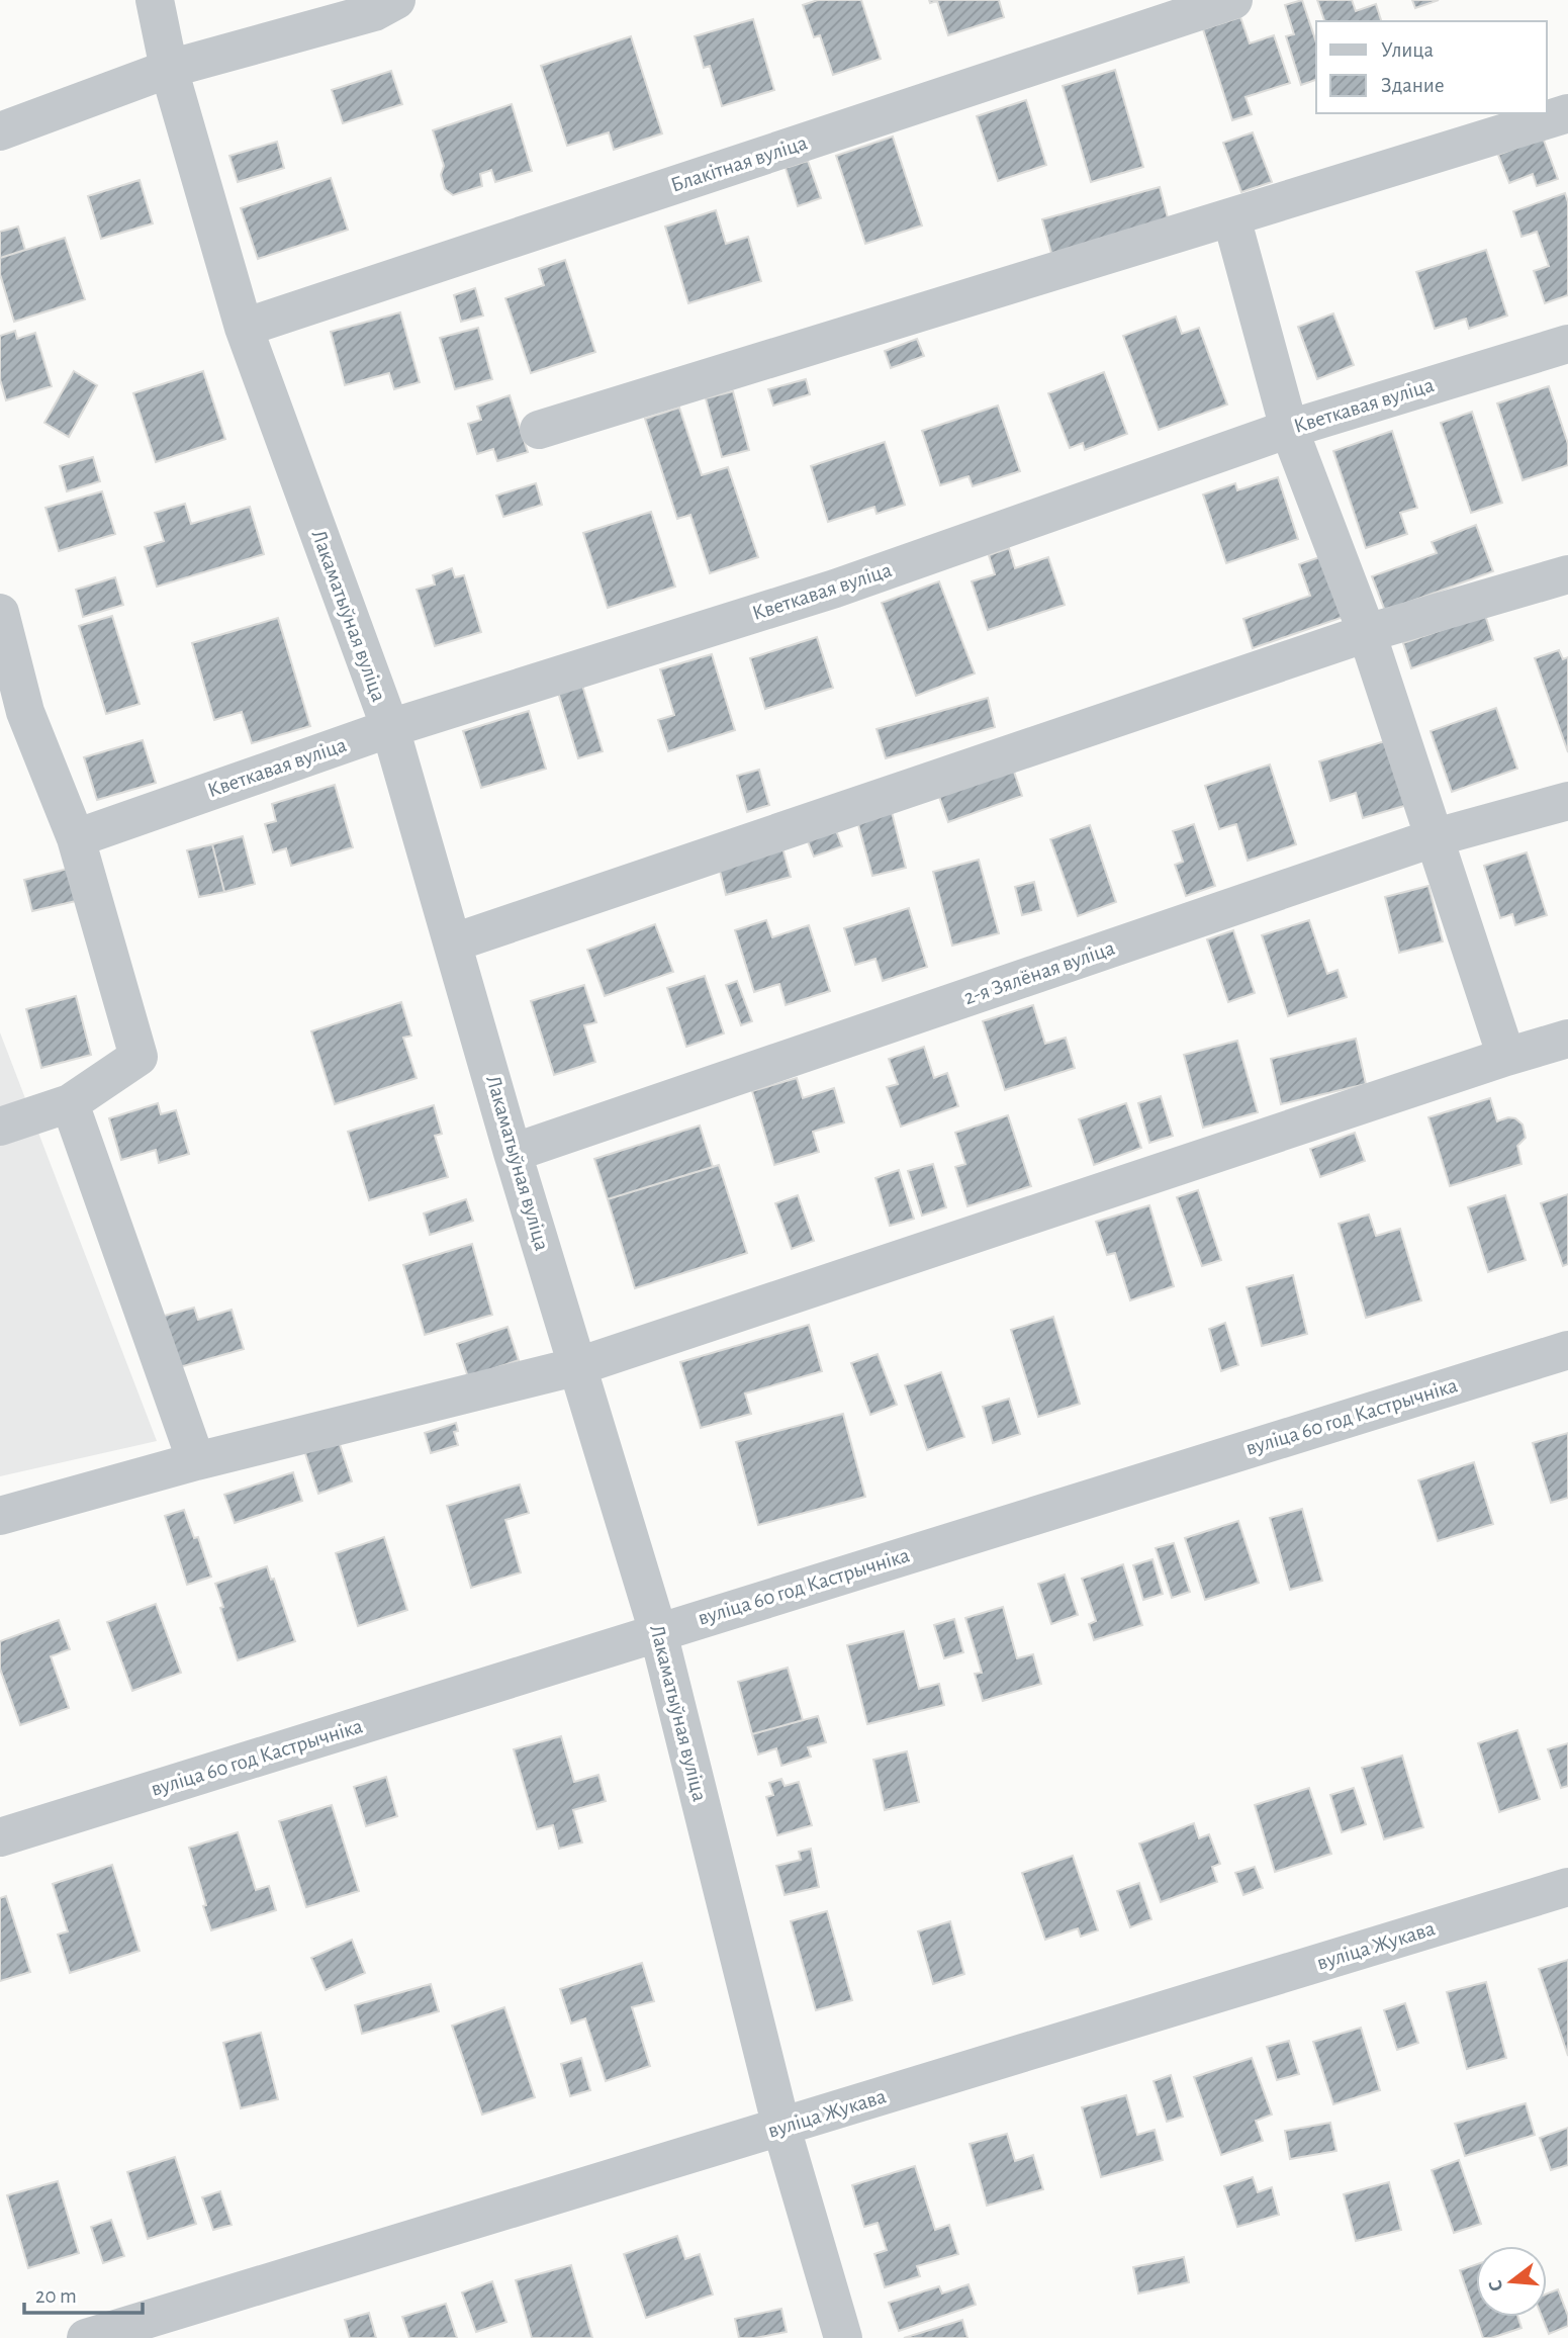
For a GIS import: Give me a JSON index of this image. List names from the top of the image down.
{
  "streets": {
    "street": [
      "Блакітная вуліца",
      "Кветкавая вуліца",
      "Лакаматыўная вуліца",
      "2-я Зялёная вуліца",
      "вуліца 60 год Кастрычніка",
      "вуліца Жукава"
    ]
  },
  "crossings": [
    ["Блакітная вуліца", "Лакаматыўная вуліца"],
    ["Кветкавая вуліца", "Лакаматыўная вуліца"],
    ["Лакаматыўная вуліца", "2-я Зялёная вуліца"],
    ["Лакаматыўная вуліца", "вуліца 60 год Кастрычніка"],
    ["Лакаматыўная вуліца", "вуліца Жукава"]
  ],
  "legend": ["Улица", "Здание"],
  "scale_bar": "20 m",
  "north": "left"
}
